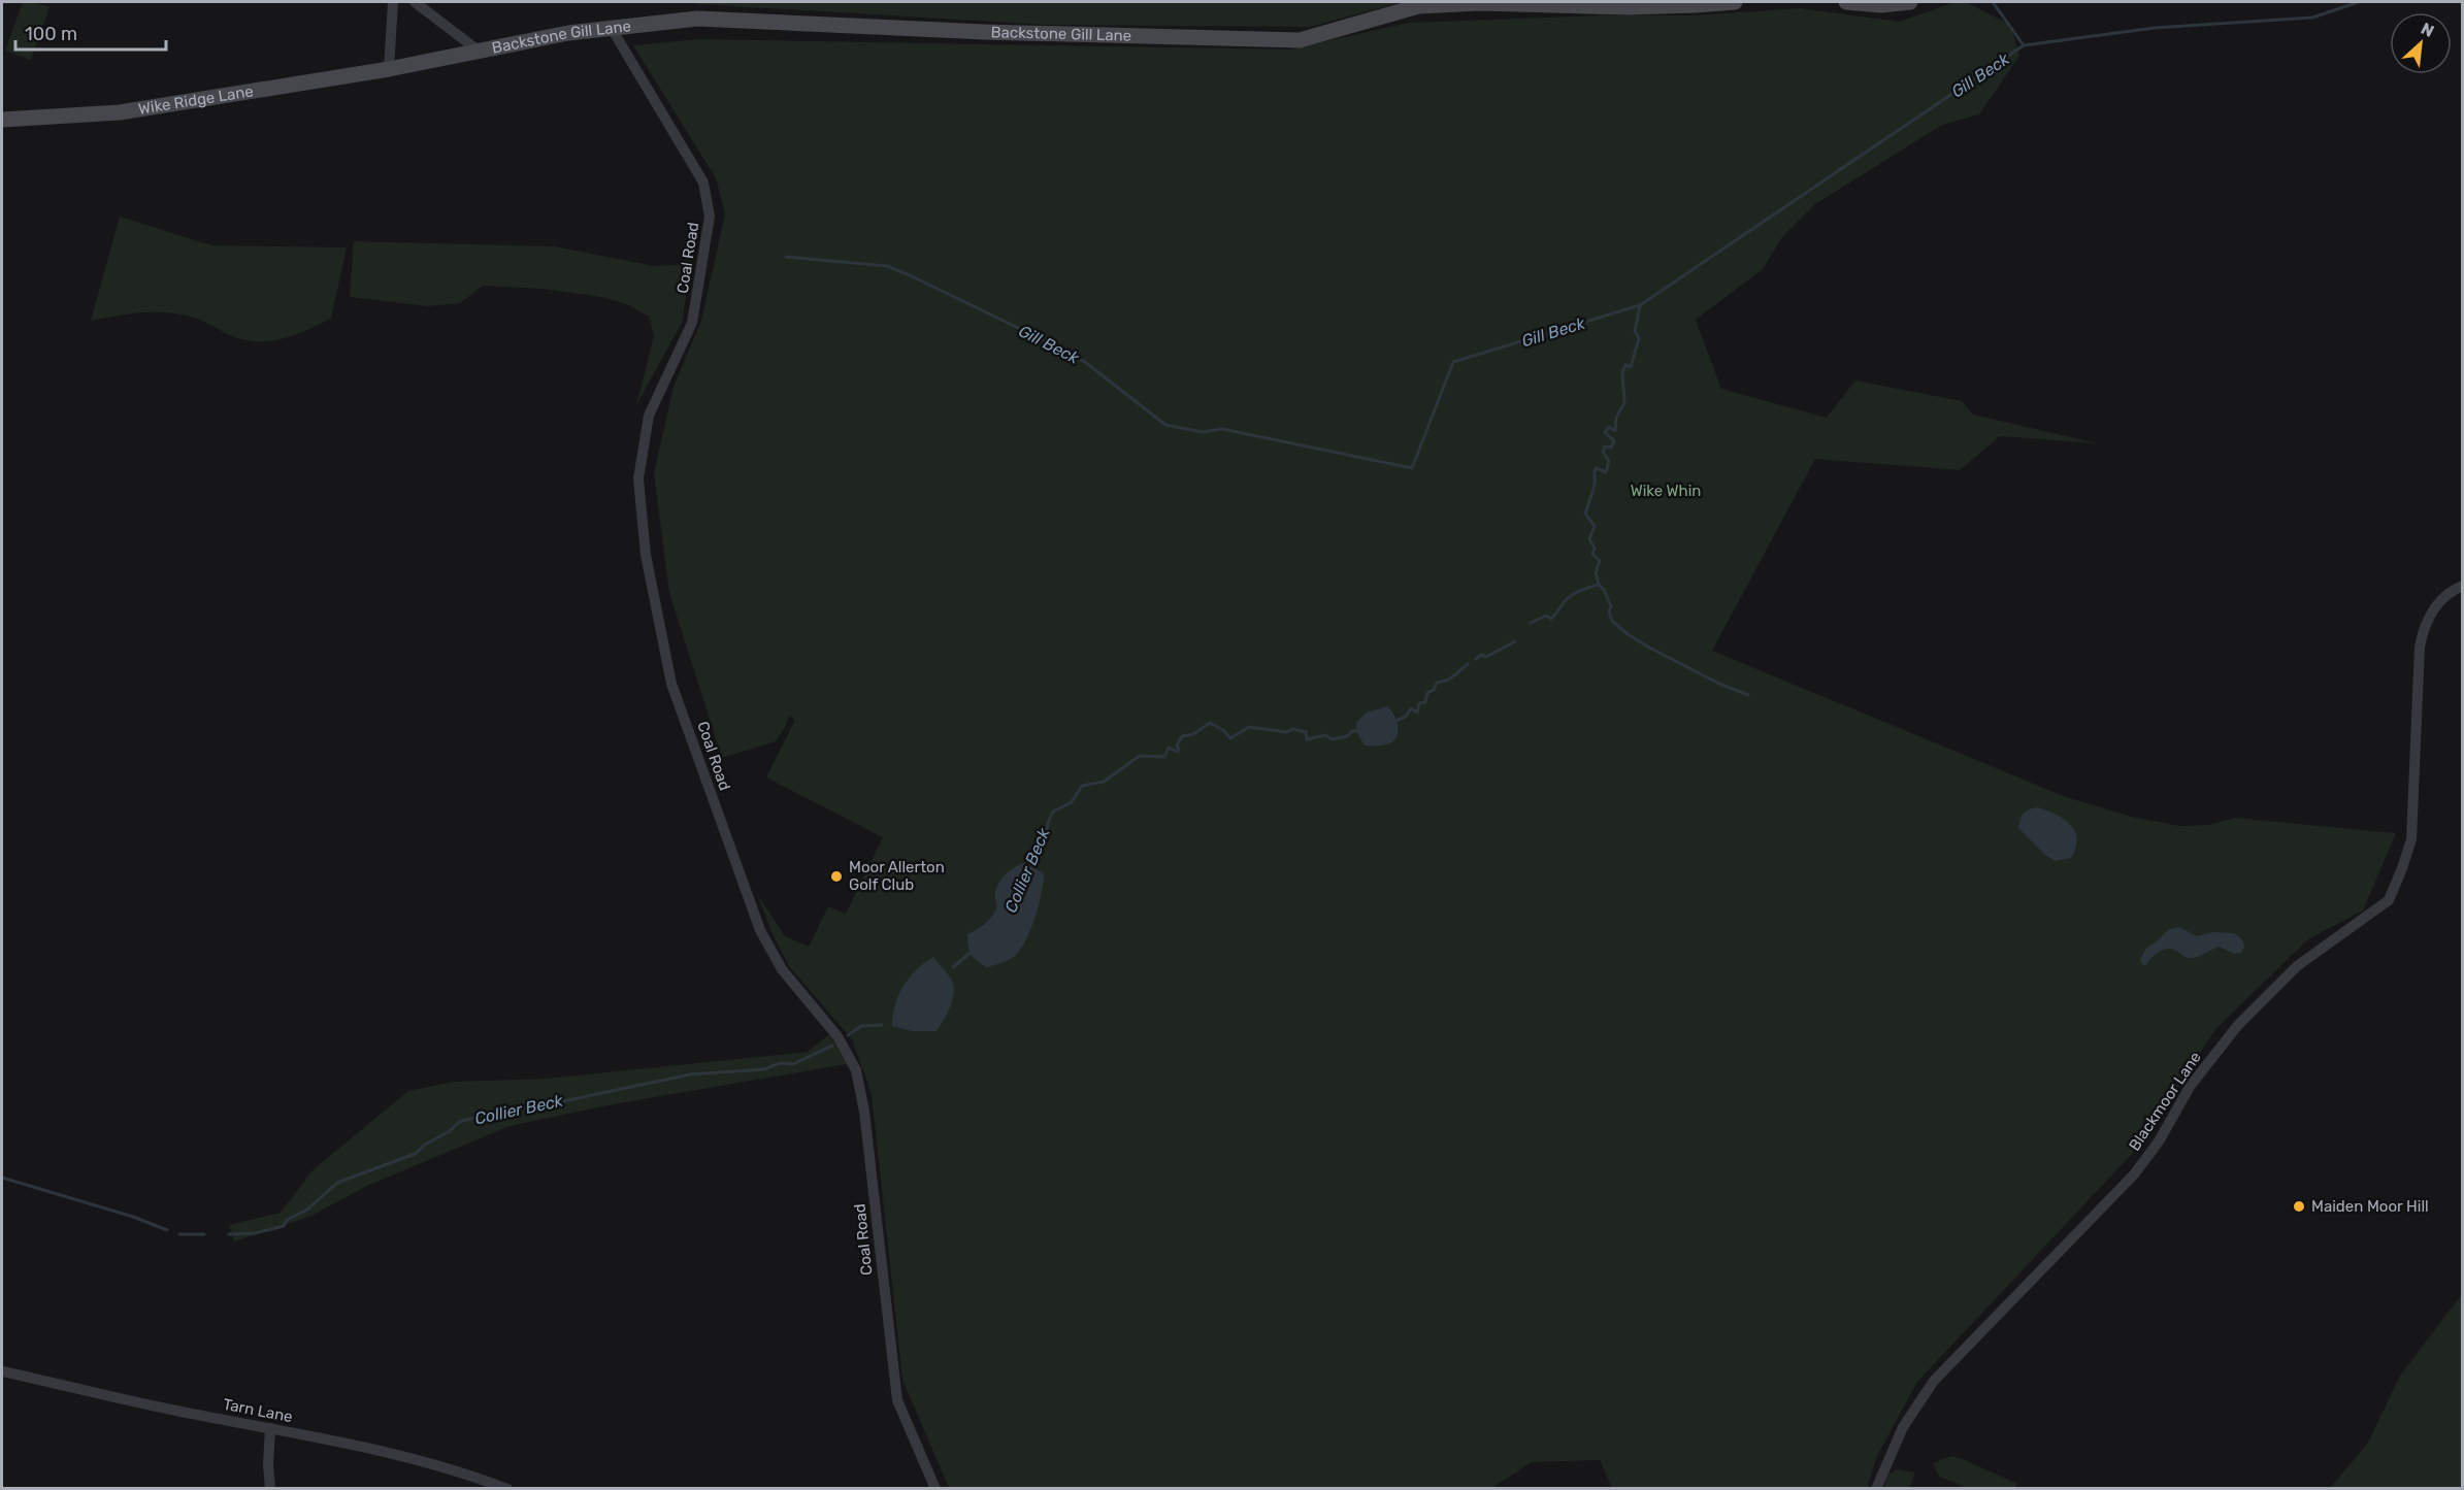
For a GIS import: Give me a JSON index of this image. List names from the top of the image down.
{
  "streets": {
    "street": [
      "Backstone Gill Lane",
      "Wike Ridge Lane",
      "Coal Road",
      "Blackmoor Lane",
      "Tarn Lane"
    ]
  },
  "crossings": [
    ["Backstone Gill Lane", "Wike Ridge Lane"],
    ["Backstone Gill Lane", "Coal Road"]
  ],
  "water": ["Gill Beck", "Collier Beck"],
  "parks": ["Wike Whin"],
  "places": ["Moor Allerton Golf Club", "Maiden Moor Hill"],
  "scale_bar": "100 m",
  "north": "top right"
}
